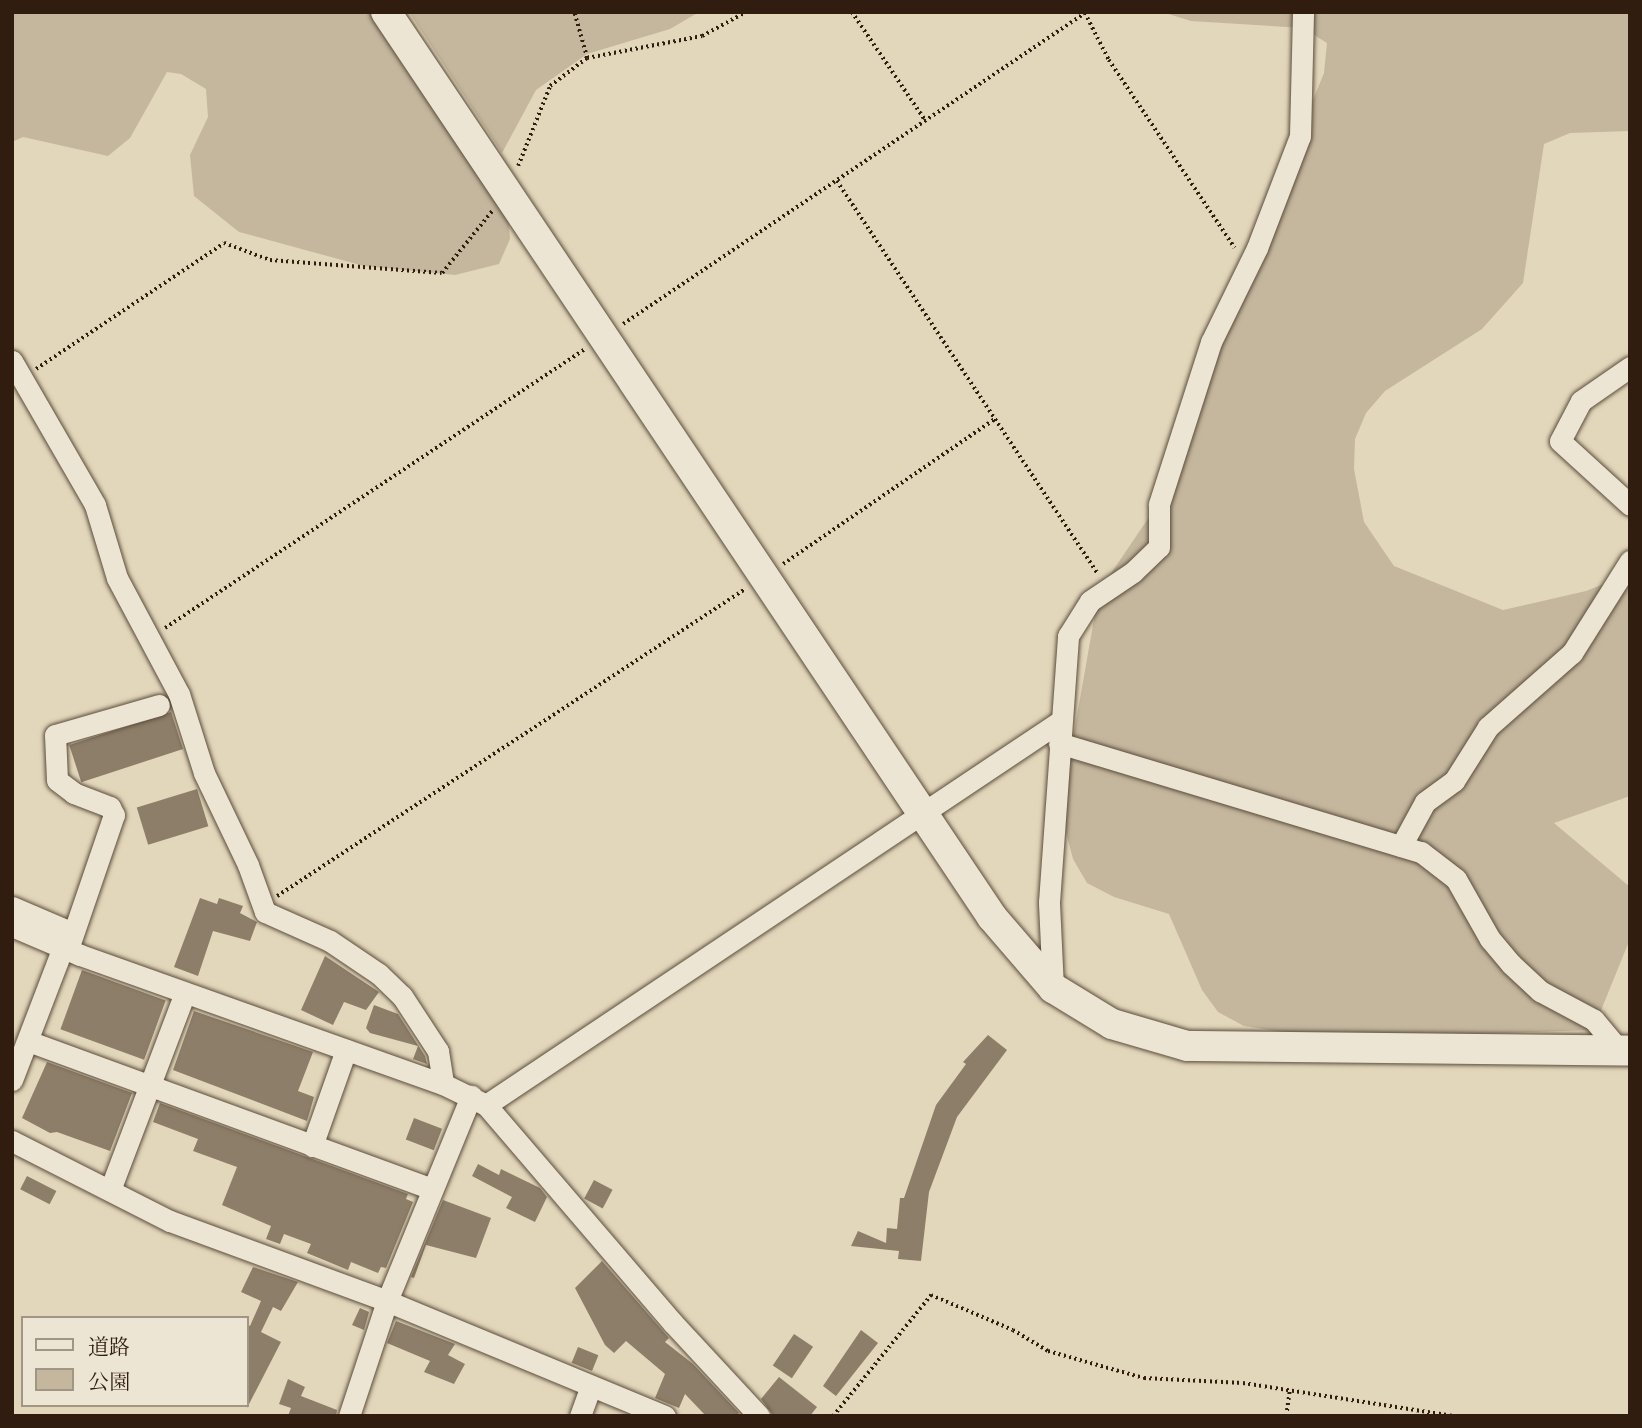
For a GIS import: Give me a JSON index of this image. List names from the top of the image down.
{
  "legend": ["道路", "公園"]
}
